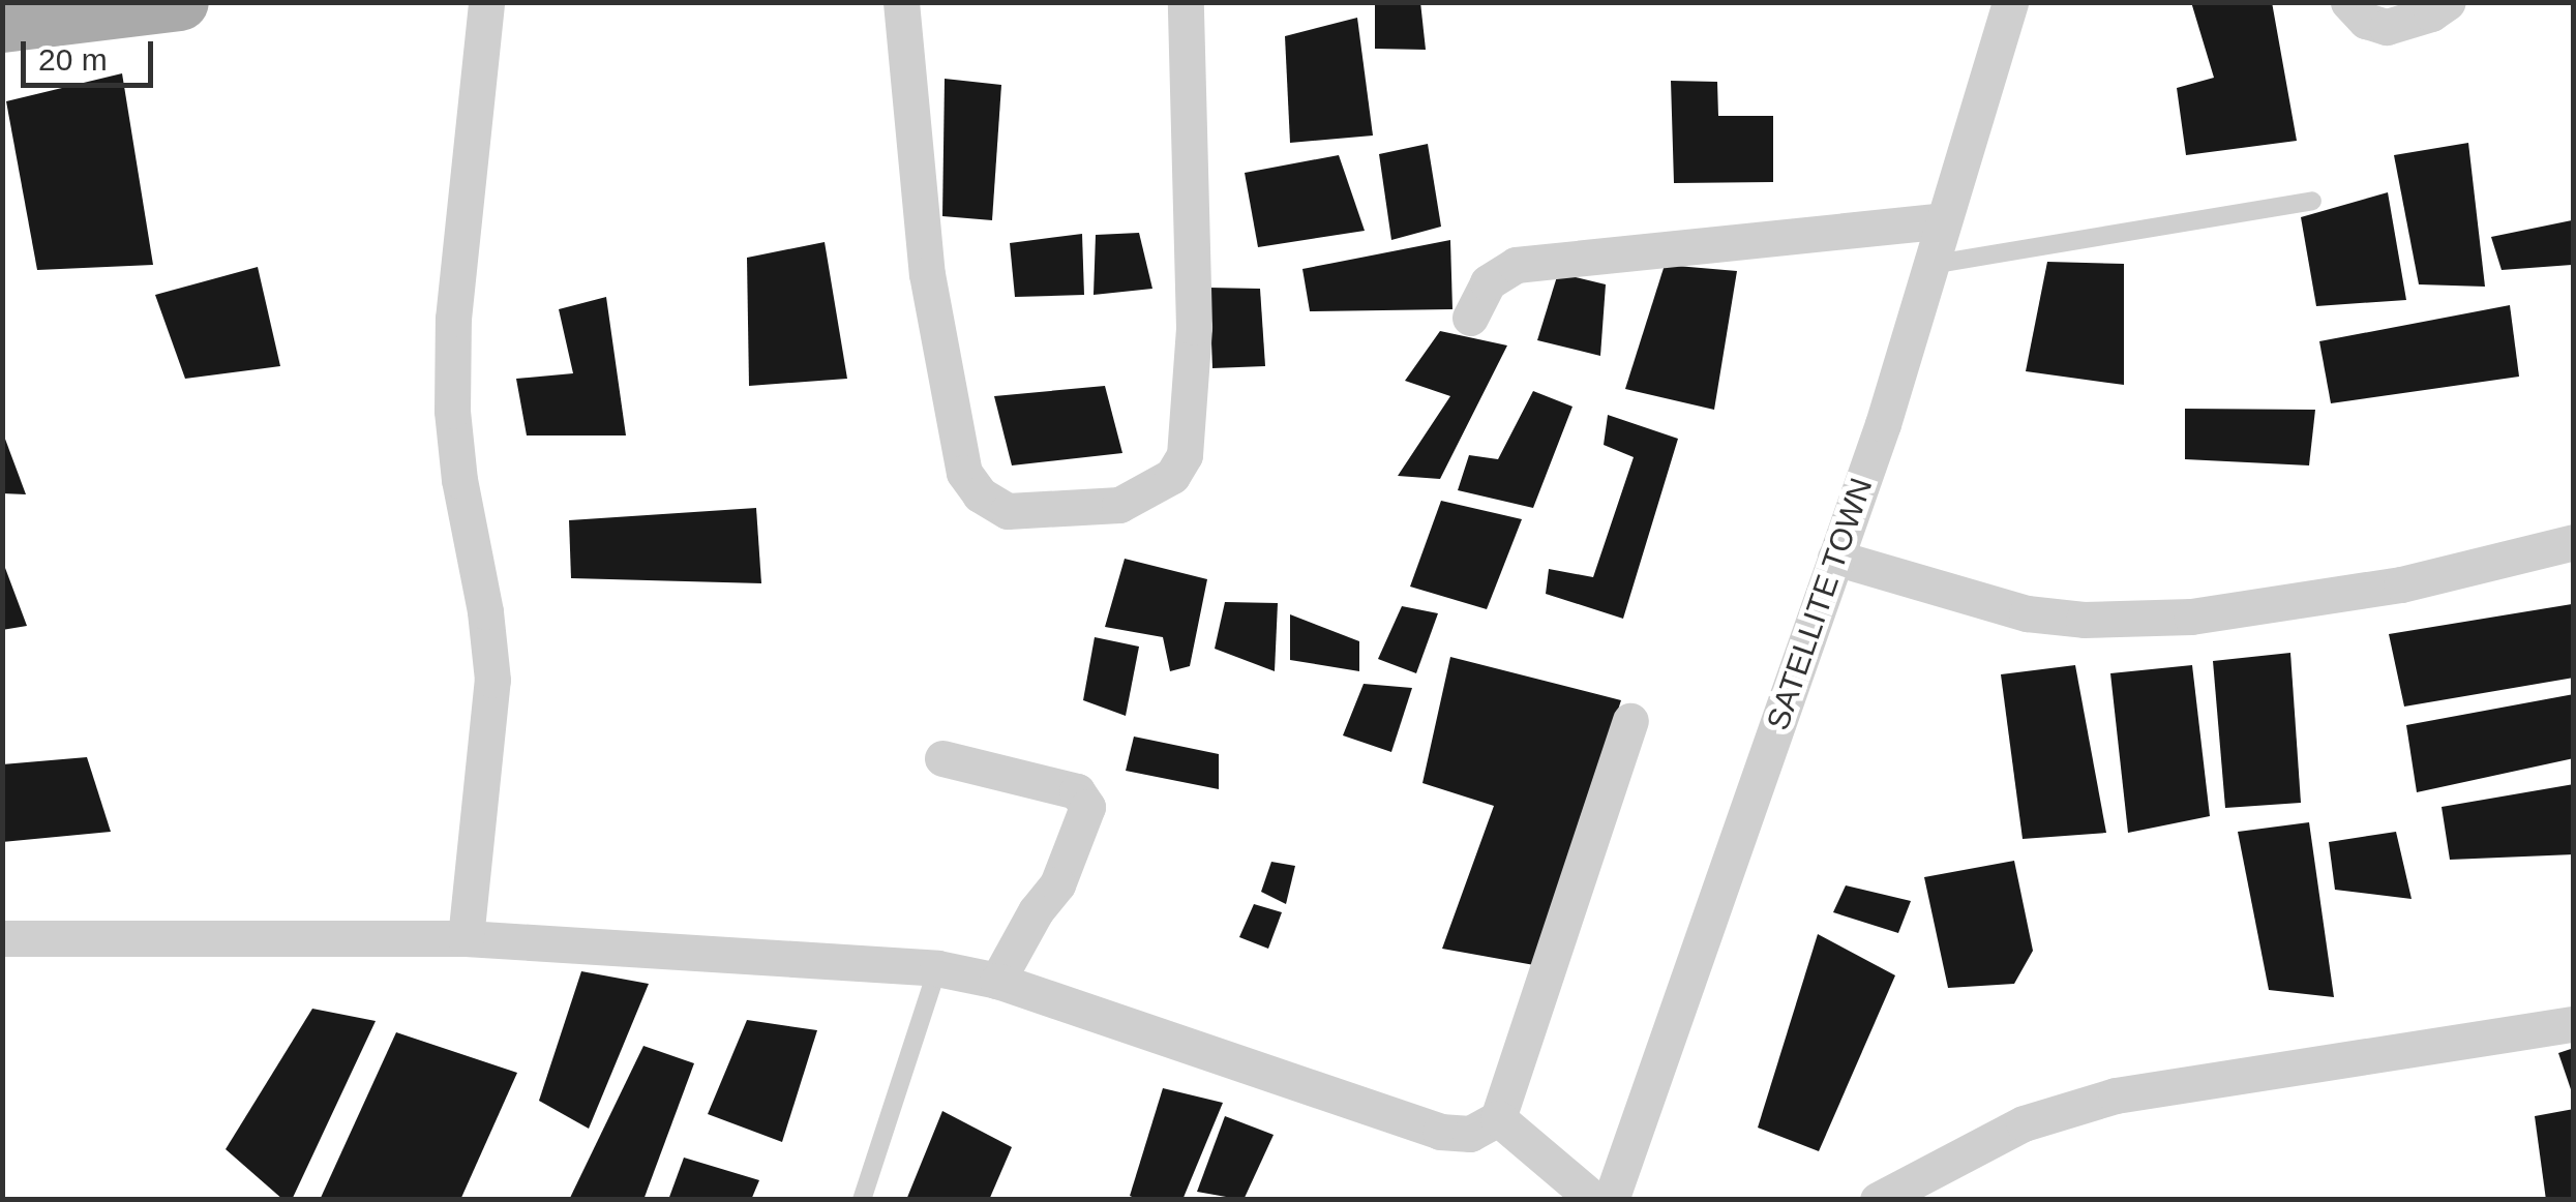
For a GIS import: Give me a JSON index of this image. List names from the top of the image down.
{
  "streets": {
    "street": ["SATELLITE TOWN"]
  },
  "scale_bar": "20 m"
}
